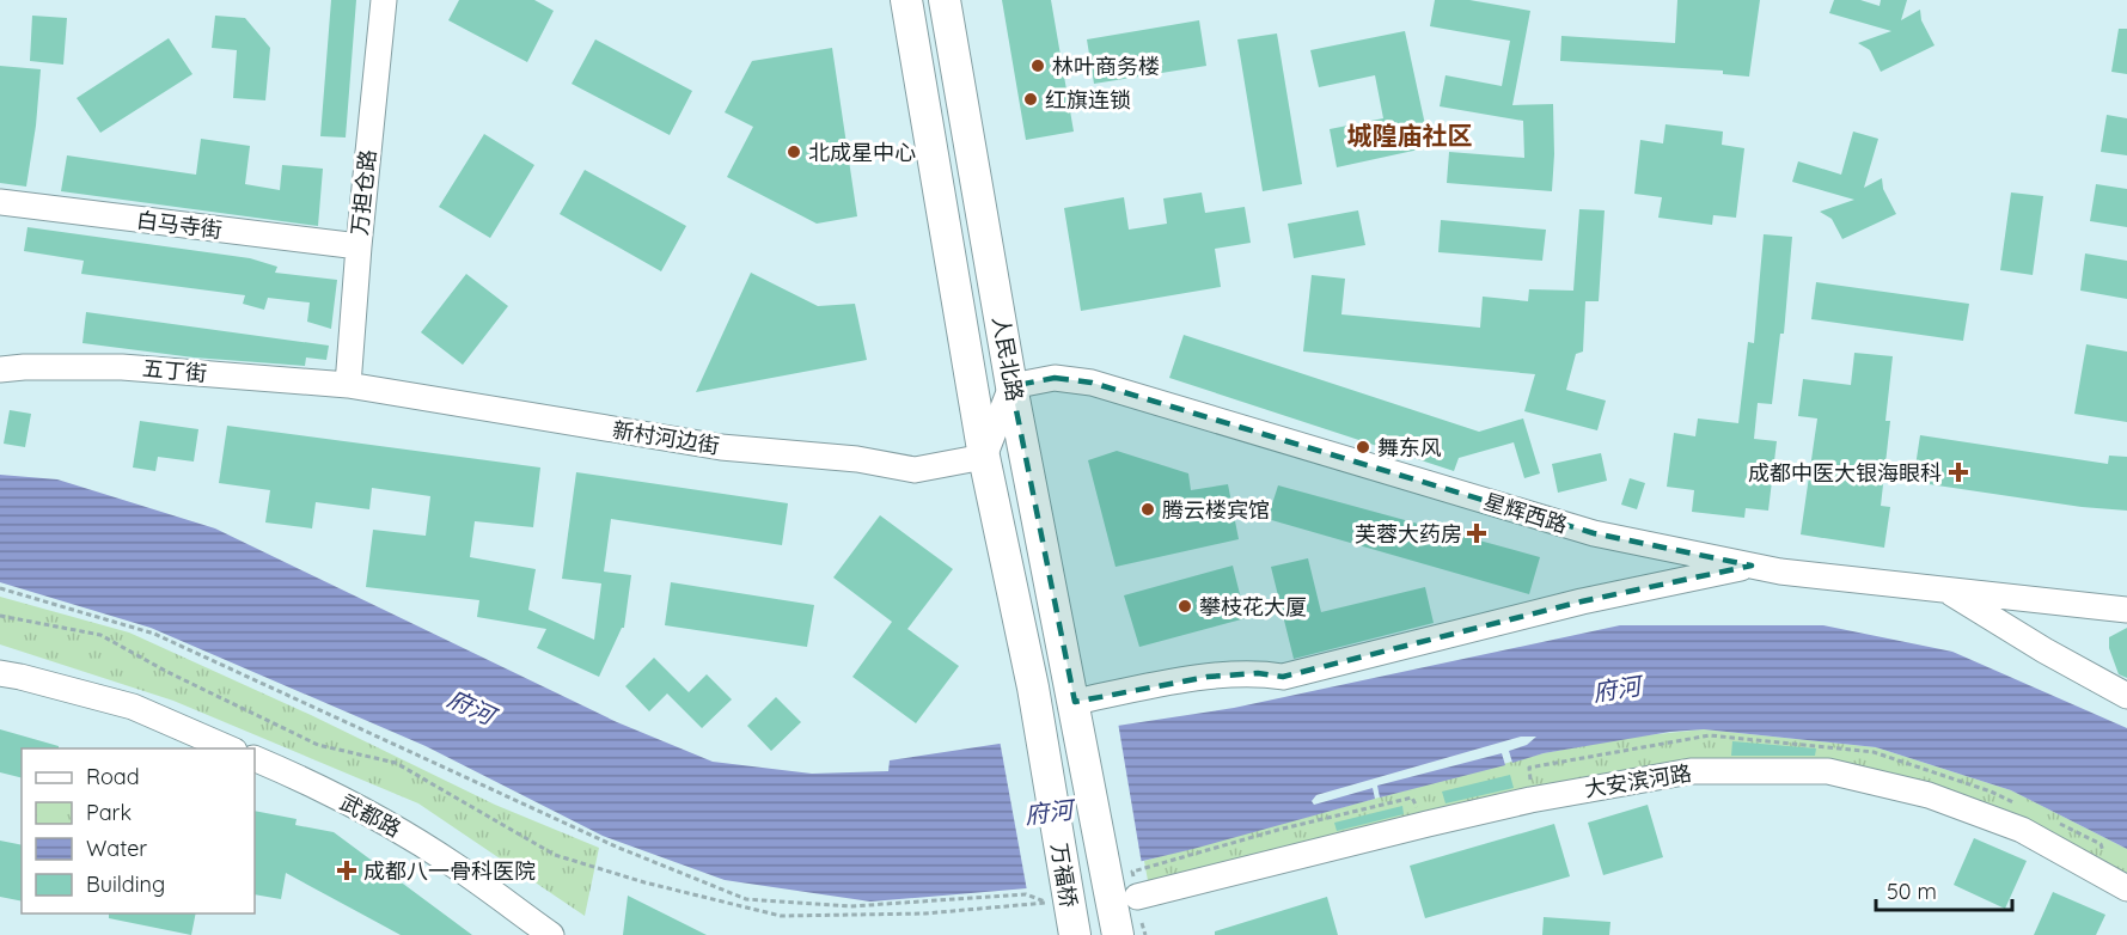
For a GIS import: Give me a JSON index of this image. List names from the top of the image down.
{
  "streets": {
    "main road": ["人民北路", "万福桥"],
    "street": [
      "万担仓路",
      "白马寺街",
      "五丁街",
      "新村河边街",
      "星辉西路",
      "大安滨河路",
      "武都路"
    ]
  },
  "crossings": [
    ["万担仓路", "白马寺街"],
    ["万担仓路", "五丁街"],
    ["万担仓路", "新村河边街"],
    ["人民北路", "新村河边街"],
    ["人民北路", "星辉西路"],
    ["人民北路", "万福桥"],
    ["五丁街", "新村河边街"]
  ],
  "districts": ["城隍庙社区"],
  "water": ["府河"],
  "places": {
    "other": [
      "林叶商务楼",
      "红旗连锁",
      "北成星中心",
      "舞东风",
      "腾云楼宾馆",
      "攀枝花大厦"
    ],
    "health": ["成都中医大银海眼科", "芙蓉大药房", "成都八一骨科医院"]
  },
  "legend": [
    "Road",
    "Park",
    "Water",
    "Building"
  ],
  "scale_bar": "50 m"
}
